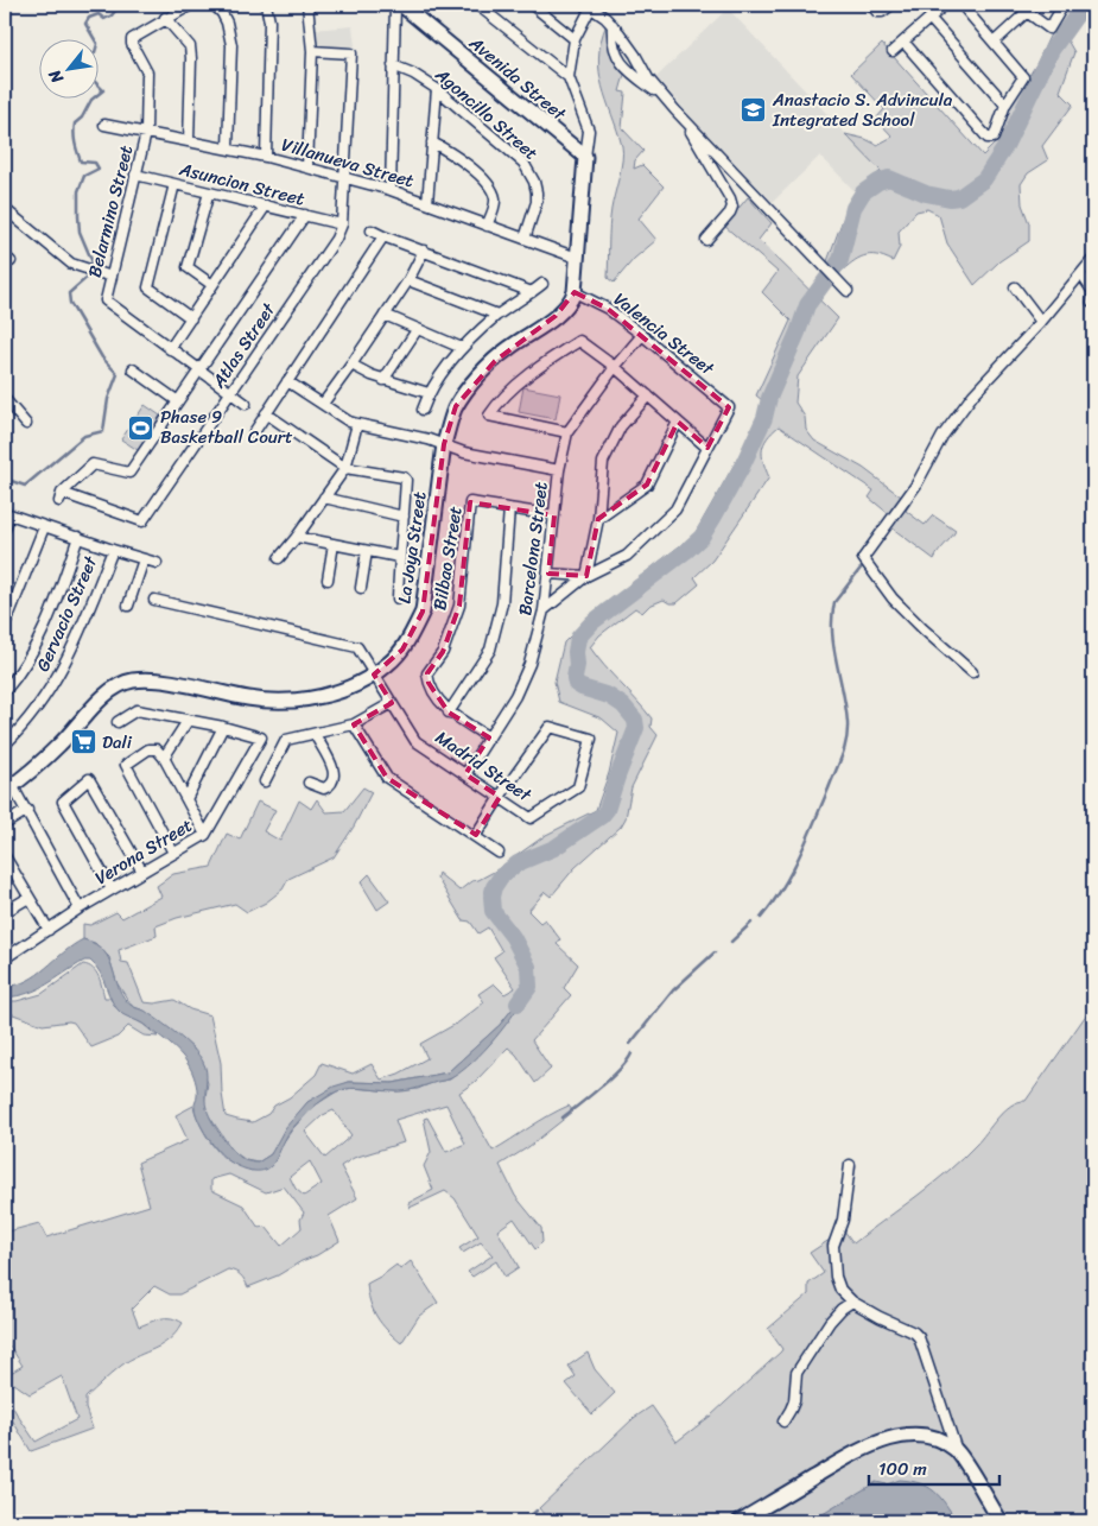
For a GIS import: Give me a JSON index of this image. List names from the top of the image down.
{
  "streets": {
    "street": [
      "Avenida Street",
      "Agoncillo Street",
      "Villanueva Street",
      "Asuncion Street",
      "Belarmino Street",
      "Valencia Street",
      "Atlas Street",
      "La Joya Street",
      "Barcelona Street",
      "Bilbao Street",
      "Gervacio Street",
      "Madrid Street",
      "Verona Street"
    ]
  },
  "crossings": [
    ["Agoncillo Street", "Villanueva Street"],
    ["Villanueva Street", "Belarmino Street"],
    ["Villanueva Street", "Atlas Street"],
    ["Asuncion Street", "Belarmino Street"],
    ["Asuncion Street", "Atlas Street"],
    ["Belarmino Street", "Atlas Street"],
    ["Valencia Street", "La Joya Street"],
    ["Valencia Street", "Barcelona Street"],
    ["La Joya Street", "Madrid Street"],
    ["Barcelona Street", "Bilbao Street"],
    ["Barcelona Street", "Madrid Street"]
  ],
  "places": {
    "school or university": ["Anastacio S. Advincula Integrated School"],
    "sports": ["Phase 9 Basketball Court"],
    "supermarket": ["Dali"]
  },
  "scale_bar": "100 m",
  "north": "bottom left"
}
